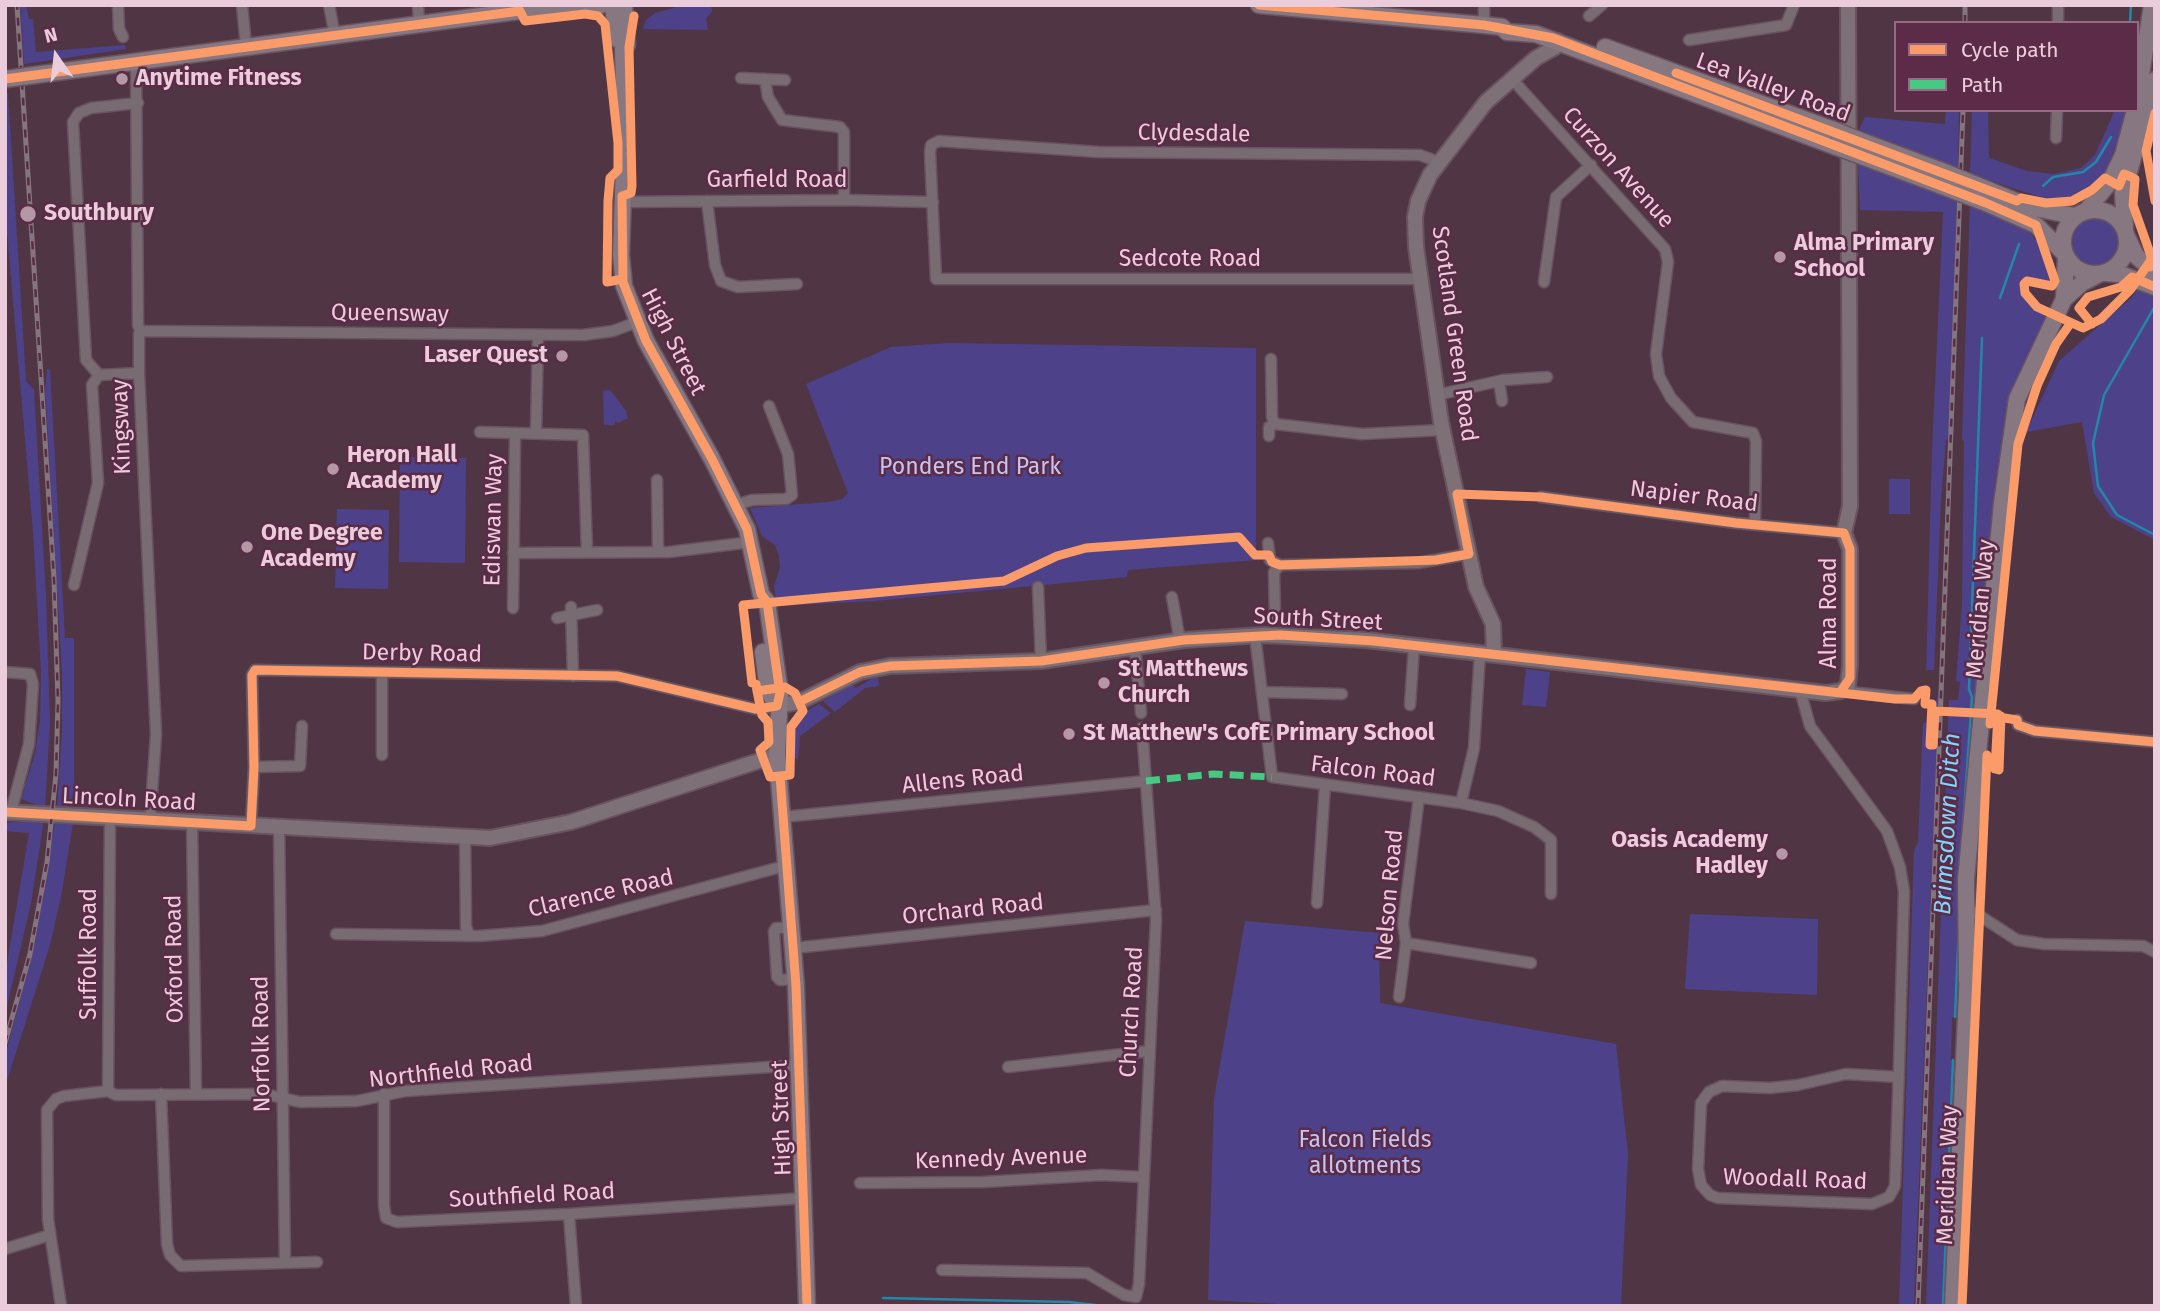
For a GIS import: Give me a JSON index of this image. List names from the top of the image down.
{
  "streets": {
    "main road": ["Lea Valley Road", "High Street", "Meridian Way"],
    "street": [
      "Clydesdale",
      "Curzon Avenue",
      "Garfield Road",
      "Sedcote Road",
      "Queensway",
      "Scotland Green Road",
      "Kingsway",
      "Napier Road",
      "Ediswan Way",
      "Alma Road",
      "South Street",
      "Derby Road",
      "Falcon Road",
      "Allens Road",
      "Lincoln Road",
      "Clarence Road",
      "Nelson Road",
      "Orchard Road",
      "Suffolk Road",
      "Oxford Road",
      "Church Road",
      "Norfolk Road",
      "Northfield Road",
      "Kennedy Avenue",
      "Woodall Road",
      "Southfield Road"
    ]
  },
  "crossings": [
    ["Lea Valley Road", "Scotland Green Road"],
    ["Lea Valley Road", "Meridian Way"],
    ["Clydesdale", "Garfield Road"],
    ["Clydesdale", "Sedcote Road"],
    ["Clydesdale", "Scotland Green Road"],
    ["Curzon Avenue", "Scotland Green Road"],
    ["Curzon Avenue", "Napier Road"],
    ["Garfield Road", "Sedcote Road"],
    ["Garfield Road", "High Street"],
    ["Sedcote Road", "Scotland Green Road"],
    ["Queensway", "High Street"],
    ["Queensway", "Kingsway"],
    ["Scotland Green Road", "South Street"],
    ["Scotland Green Road", "Falcon Road"],
    ["High Street", "South Street"],
    ["High Street", "Derby Road"],
    ["High Street", "Allens Road"],
    ["High Street", "Lincoln Road"],
    ["High Street", "Clarence Road"],
    ["High Street", "Orchard Road"],
    ["High Street", "Northfield Road"],
    ["High Street", "Southfield Road"],
    ["Kingsway", "Lincoln Road"],
    ["Napier Road", "Alma Road"],
    ["Alma Road", "South Street"],
    ["South Street", "Derby Road"],
    ["South Street", "Falcon Road"],
    ["South Street", "Woodall Road"],
    ["Derby Road", "Lincoln Road"],
    ["Falcon Road", "Nelson Road"],
    ["Allens Road", "Church Road"],
    ["Lincoln Road", "Suffolk Road"],
    ["Lincoln Road", "Oxford Road"],
    ["Lincoln Road", "Norfolk Road"],
    ["Orchard Road", "Church Road"],
    ["Suffolk Road", "Northfield Road"],
    ["Oxford Road", "Northfield Road"],
    ["Church Road", "Kennedy Avenue"],
    ["Norfolk Road", "Northfield Road"],
    ["Northfield Road", "Southfield Road"]
  ],
  "water": ["Brimsdown Ditch"],
  "parks": ["Ponders End Park", "Falcon Fields allotments"],
  "places": [
    "Anytime Fitness",
    "Southbury",
    "Alma Primary School",
    "Laser Quest",
    "Heron Hall Academy",
    "One Degree Academy",
    "St Matthews Church",
    "St Matthew's CofE Primary School",
    "Oasis Academy Hadley"
  ],
  "legend": ["Cycle path", "Path"],
  "north": "top"
}
